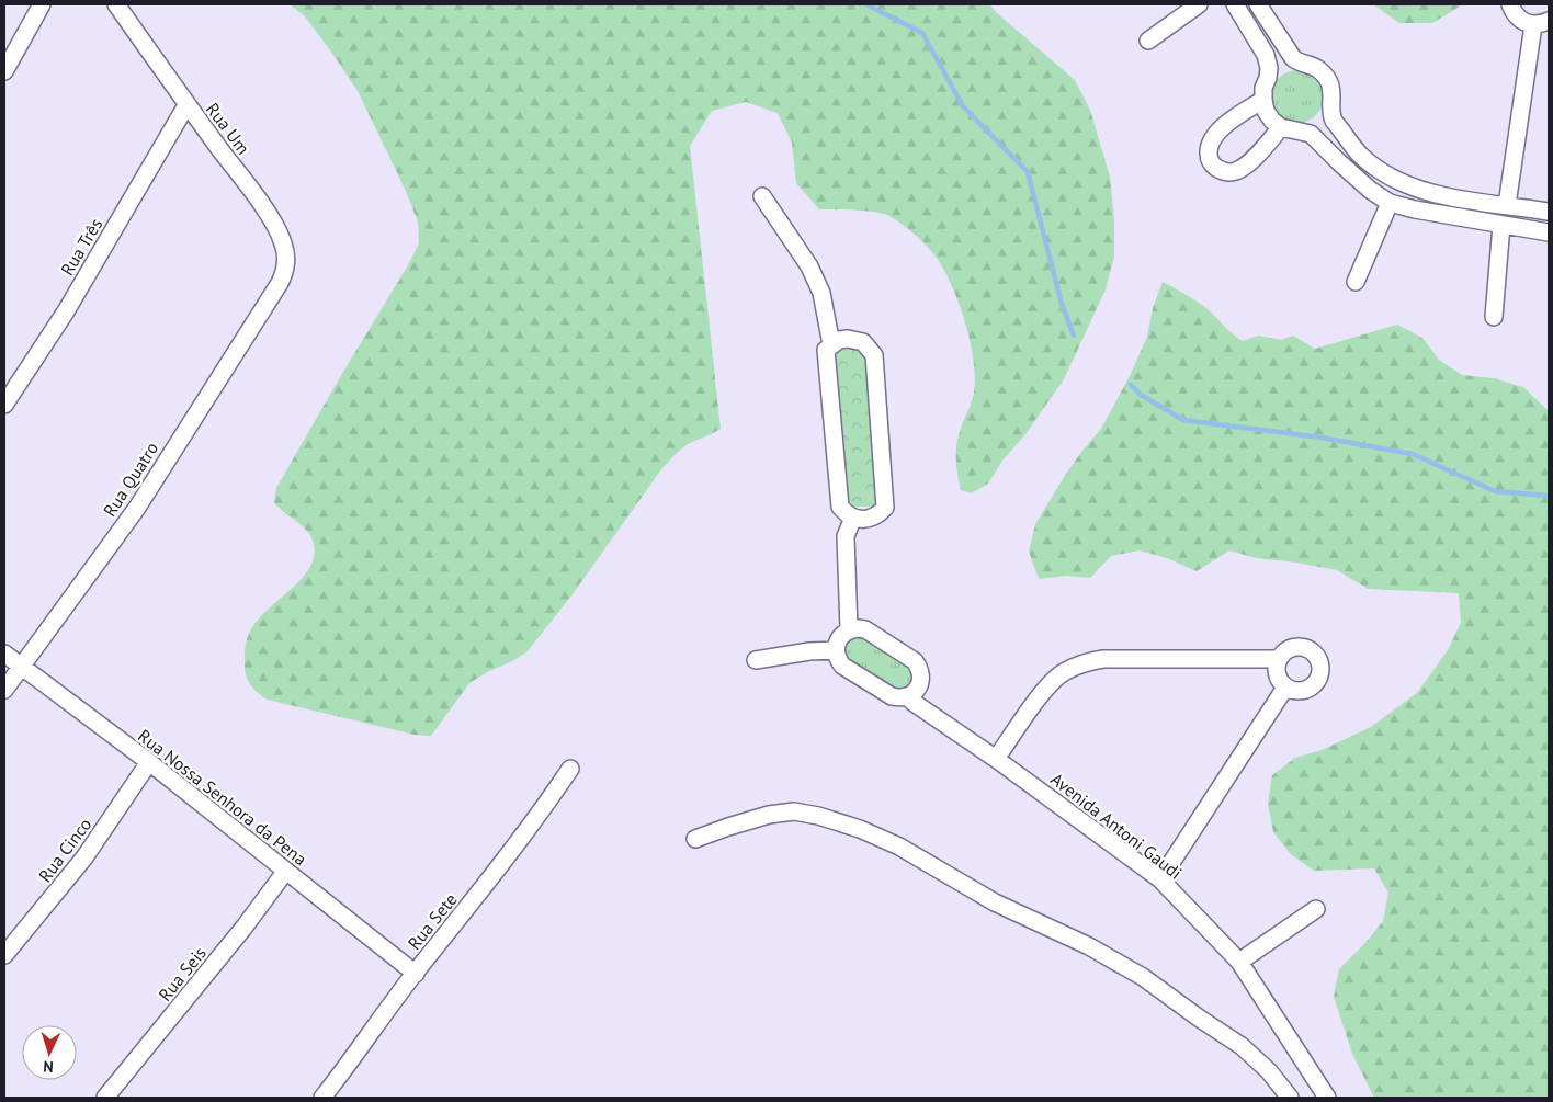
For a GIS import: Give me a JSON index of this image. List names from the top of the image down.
{
  "streets": {
    "street": [
      "Rua Um",
      "Rua Três",
      "Rua Quatro",
      "Rua Nossa Senhora da Pena",
      "Avenida Antoni Gaudi",
      "Rua Cinco",
      "Rua Sete",
      "Rua Seis"
    ]
  },
  "crossings": [
    ["Rua Um", "Rua Três"],
    ["Rua Um", "Rua Quatro"],
    ["Rua Quatro", "Rua Nossa Senhora da Pena"],
    ["Rua Nossa Senhora da Pena", "Rua Cinco"],
    ["Rua Nossa Senhora da Pena", "Rua Sete"],
    ["Rua Nossa Senhora da Pena", "Rua Seis"]
  ],
  "north": "bottom"
}
